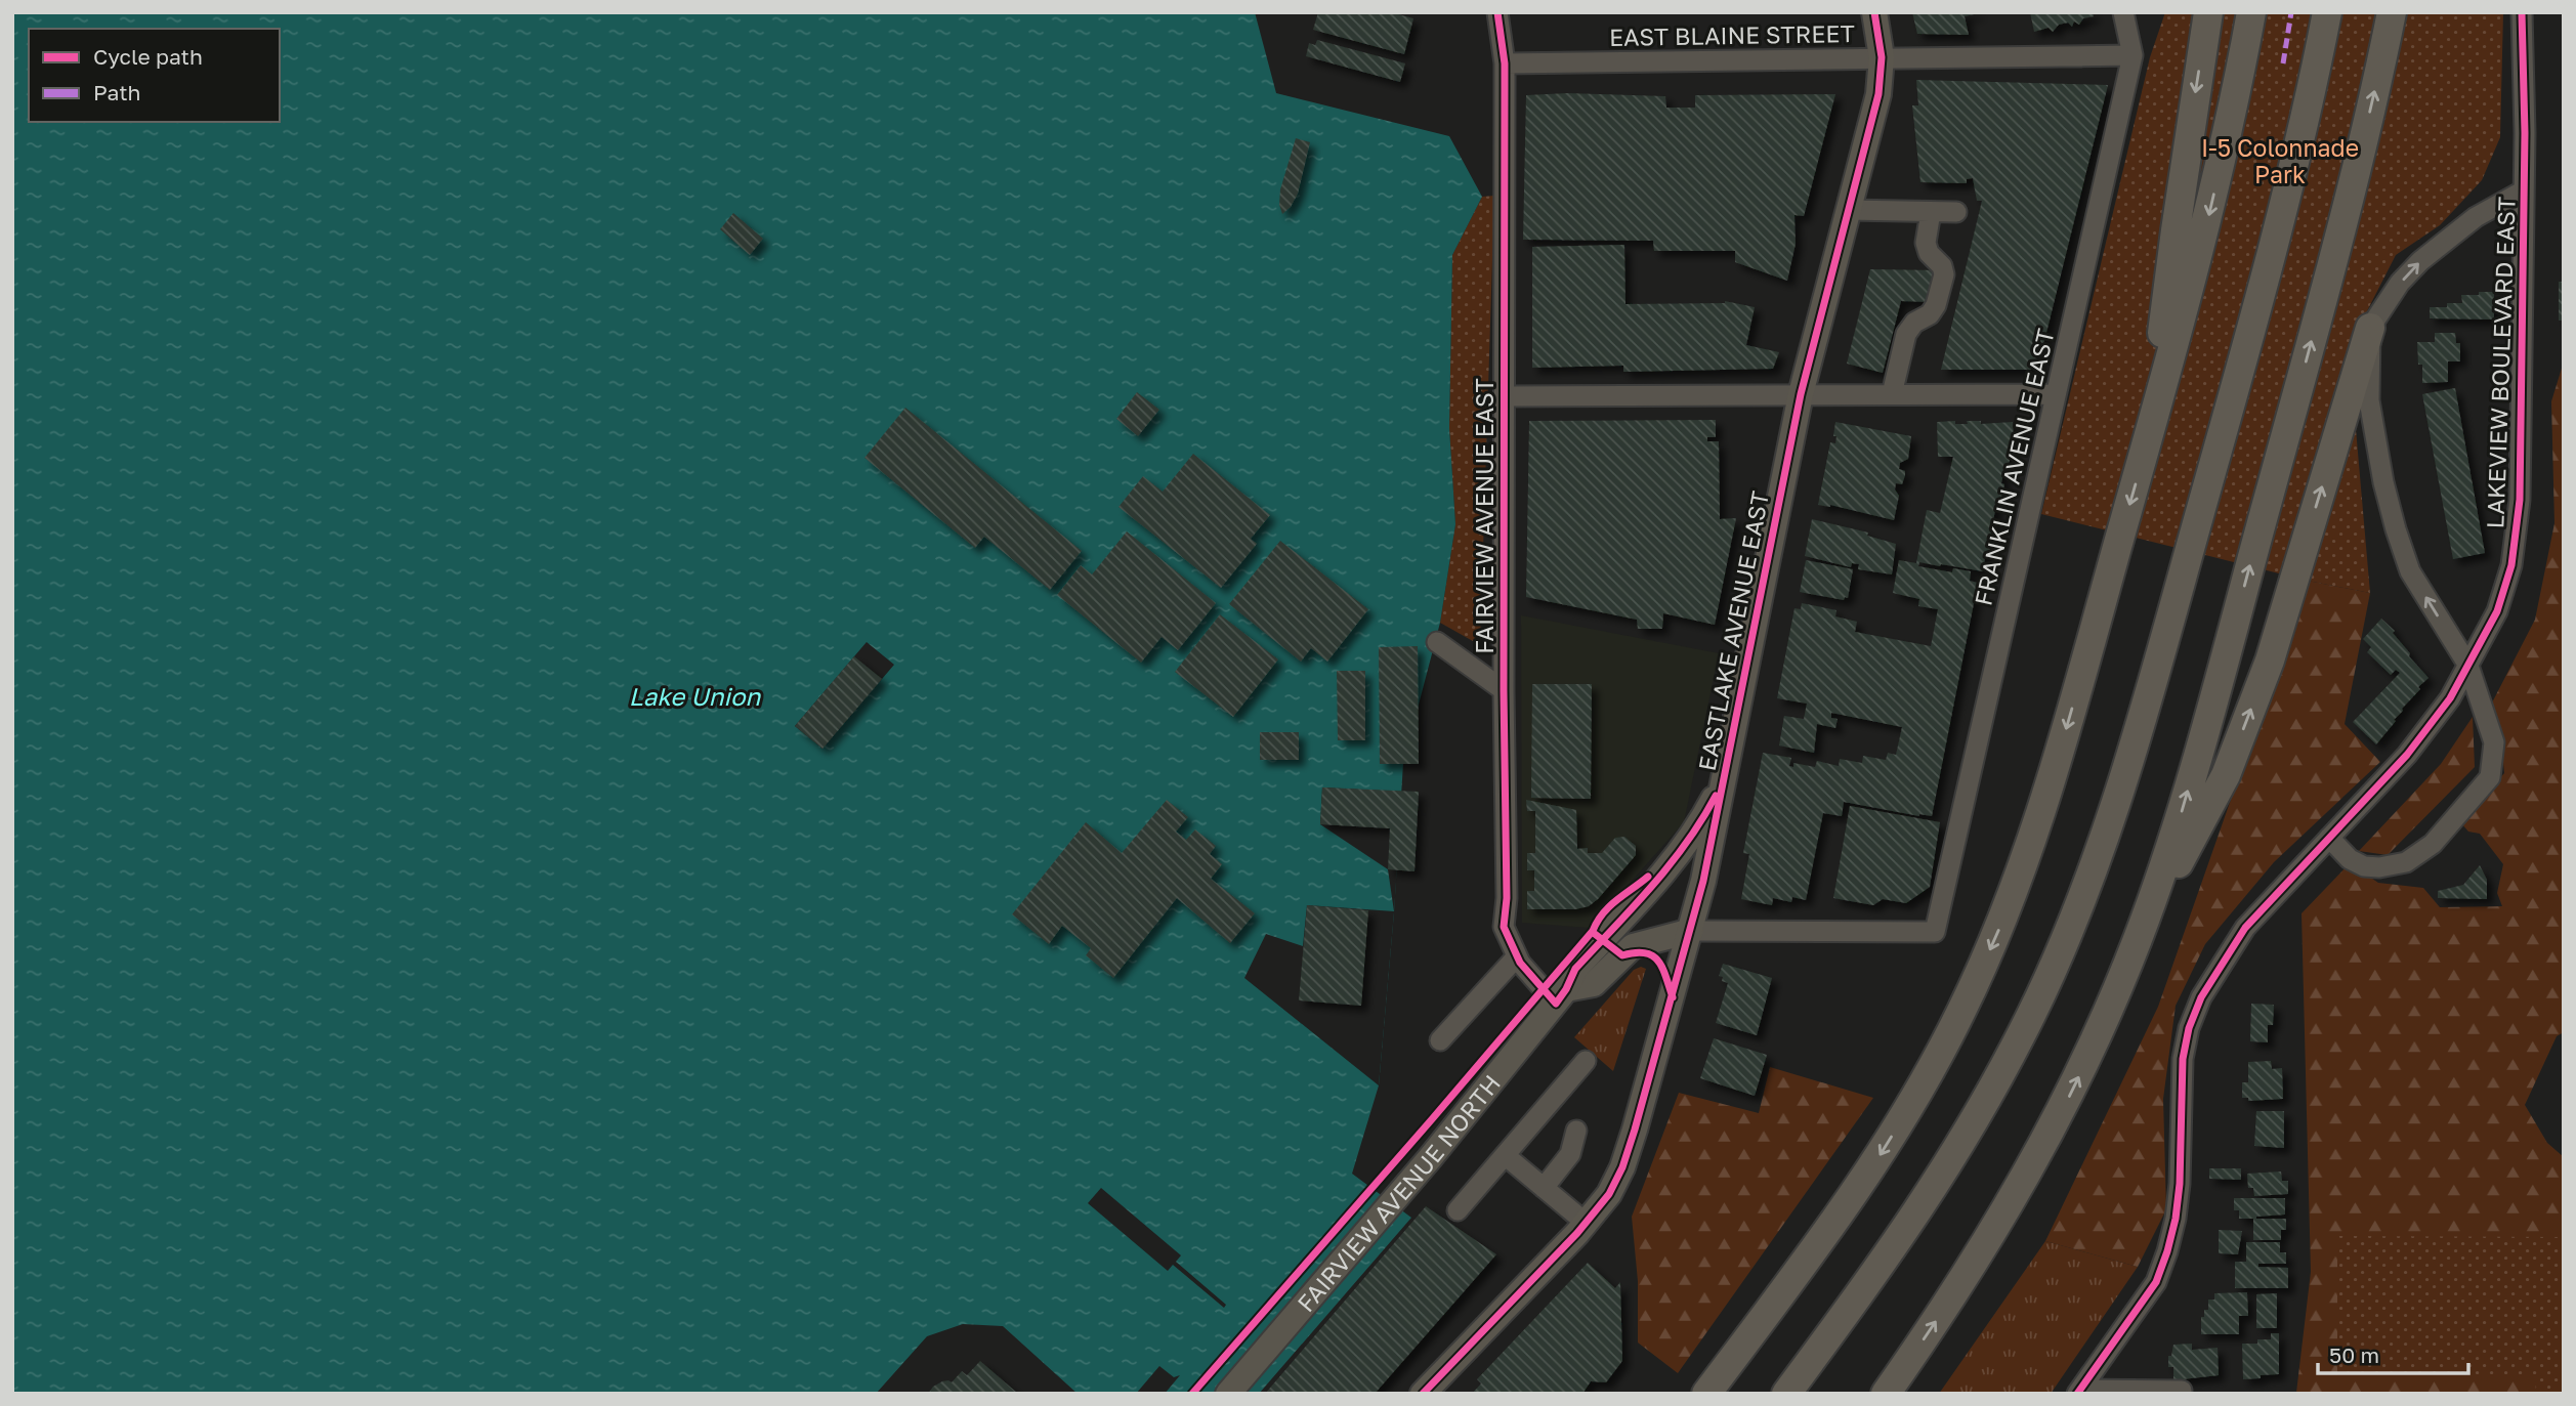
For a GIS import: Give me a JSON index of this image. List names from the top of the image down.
{
  "streets": {
    "main road": ["EASTLAKE AVENUE EAST", "FAIRVIEW AVENUE NORTH"],
    "street": [
      "EAST BLAINE STREET",
      "LAKEVIEW BOULEVARD EAST",
      "FRANKLIN AVENUE EAST",
      "FAIRVIEW AVENUE EAST"
    ]
  },
  "crossings": [
    ["EAST BLAINE STREET", "FRANKLIN AVENUE EAST"],
    ["EAST BLAINE STREET", "FAIRVIEW AVENUE EAST"],
    ["EAST BLAINE STREET", "EASTLAKE AVENUE EAST"],
    ["FRANKLIN AVENUE EAST", "EASTLAKE AVENUE EAST"],
    ["FAIRVIEW AVENUE EAST", "FAIRVIEW AVENUE NORTH"],
    ["EASTLAKE AVENUE EAST", "FAIRVIEW AVENUE NORTH"]
  ],
  "water": ["Lake Union"],
  "parks": ["I-5 Colonnade Park"],
  "legend": ["Cycle path", "Path"],
  "scale_bar": "50 m"
}
